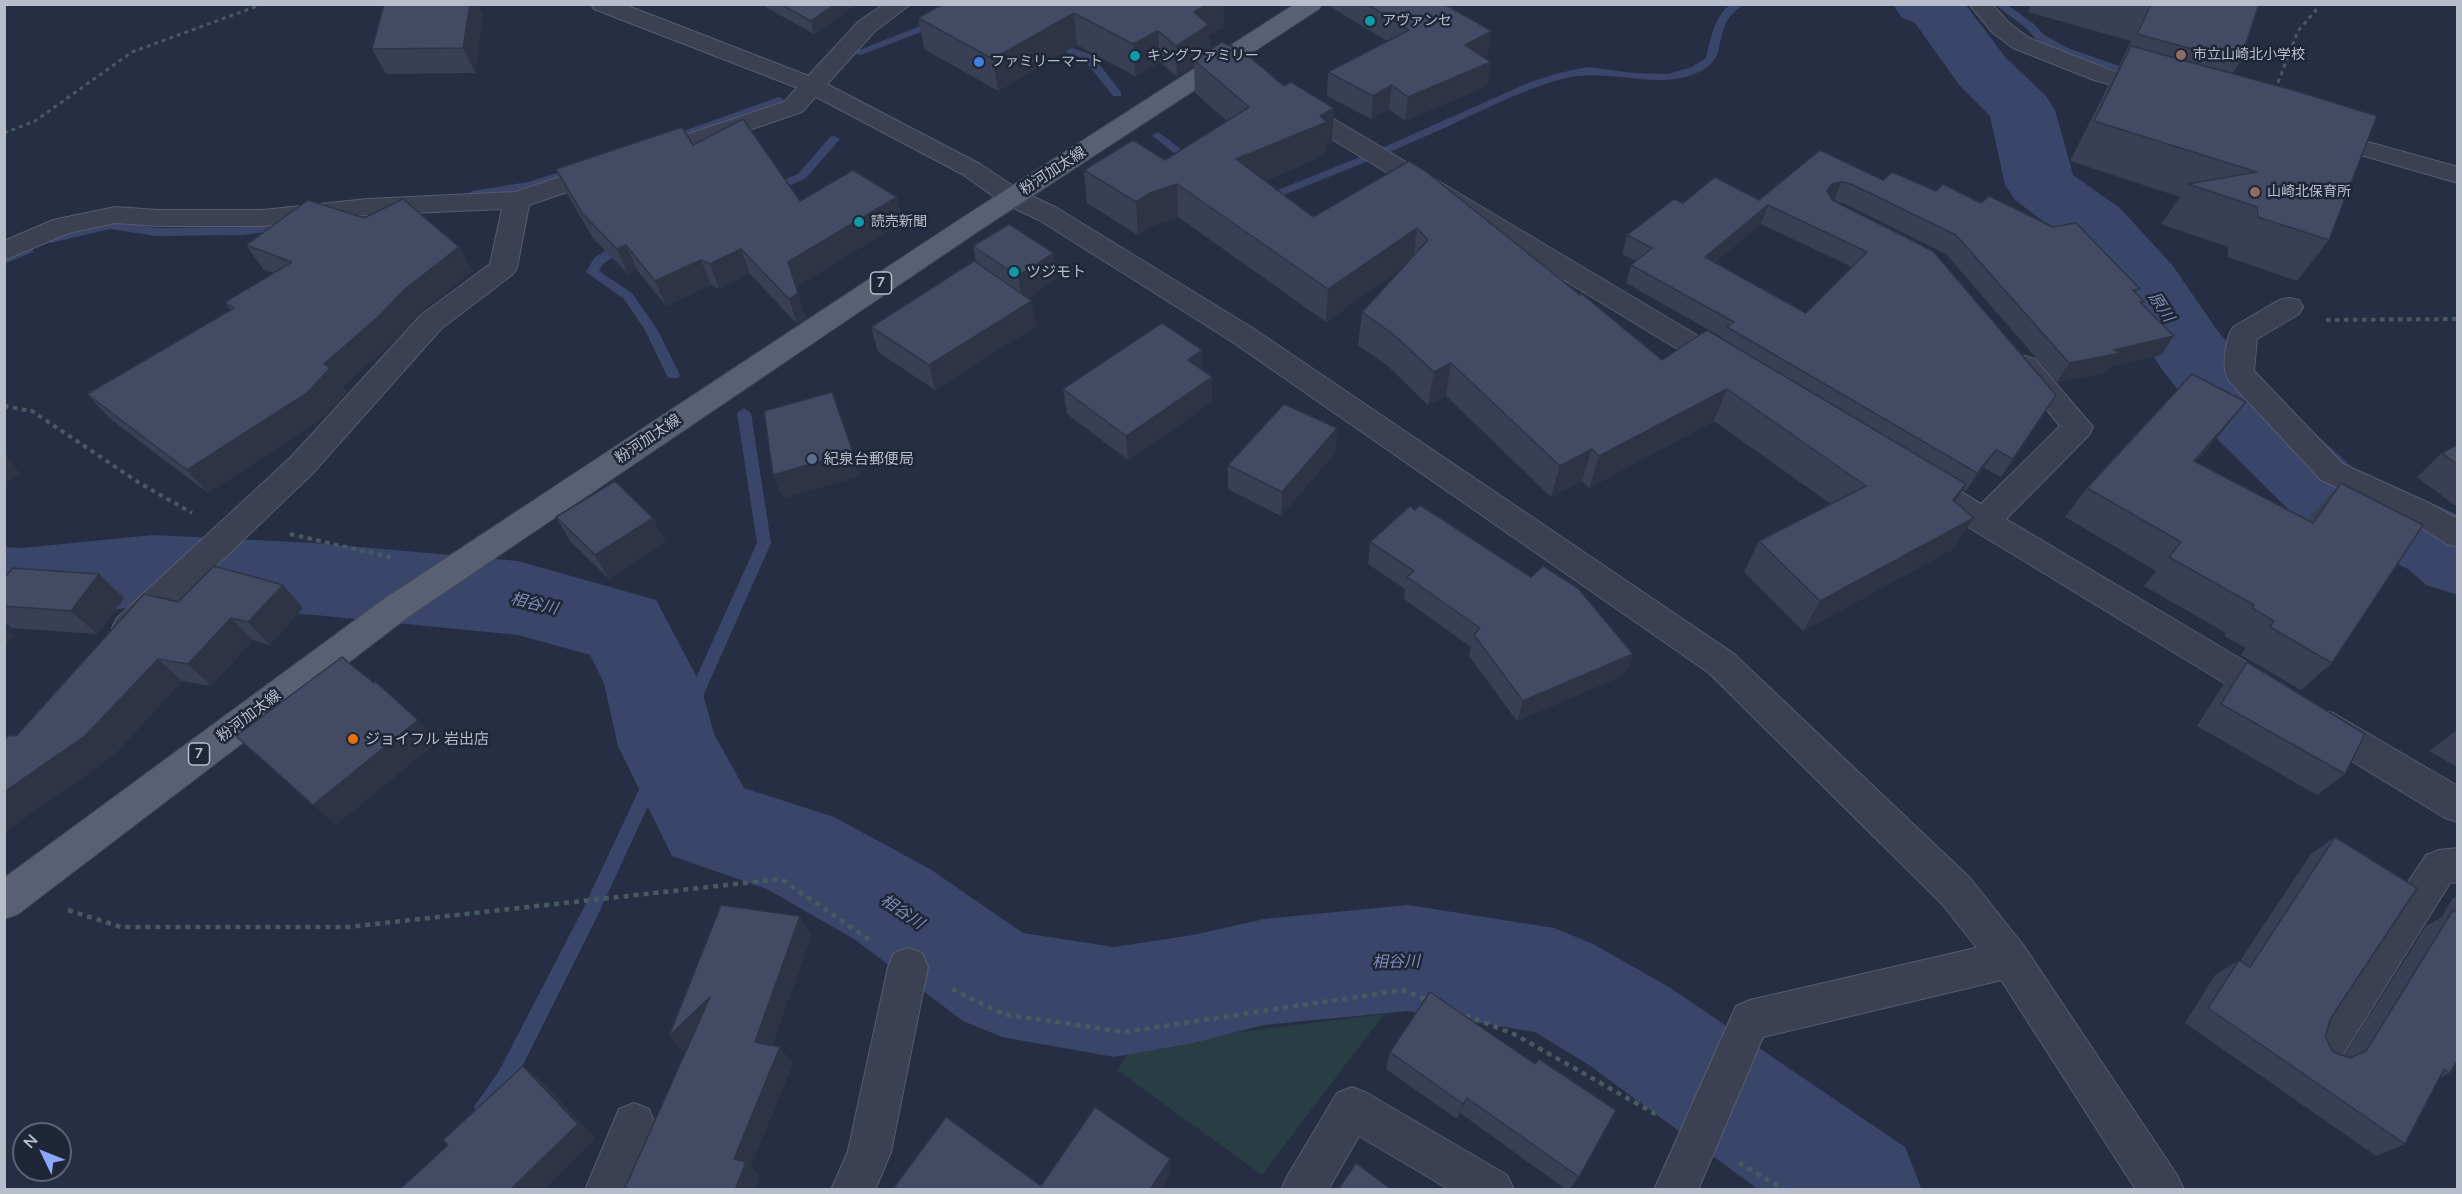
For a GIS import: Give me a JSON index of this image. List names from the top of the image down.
{
  "streets": {
    "main road": ["粉河加太線", "7"]
  },
  "water": ["原川", "相谷川"],
  "places": [
    "アヴァンセ",
    "市立山崎北小学校",
    "キングファミリー",
    "ファミリーマート",
    "山崎北保育所",
    "読売新聞",
    "ツジモト",
    "紀泉台郵便局",
    "ジョイフル 岩出店"
  ],
  "north": "top left"
}
